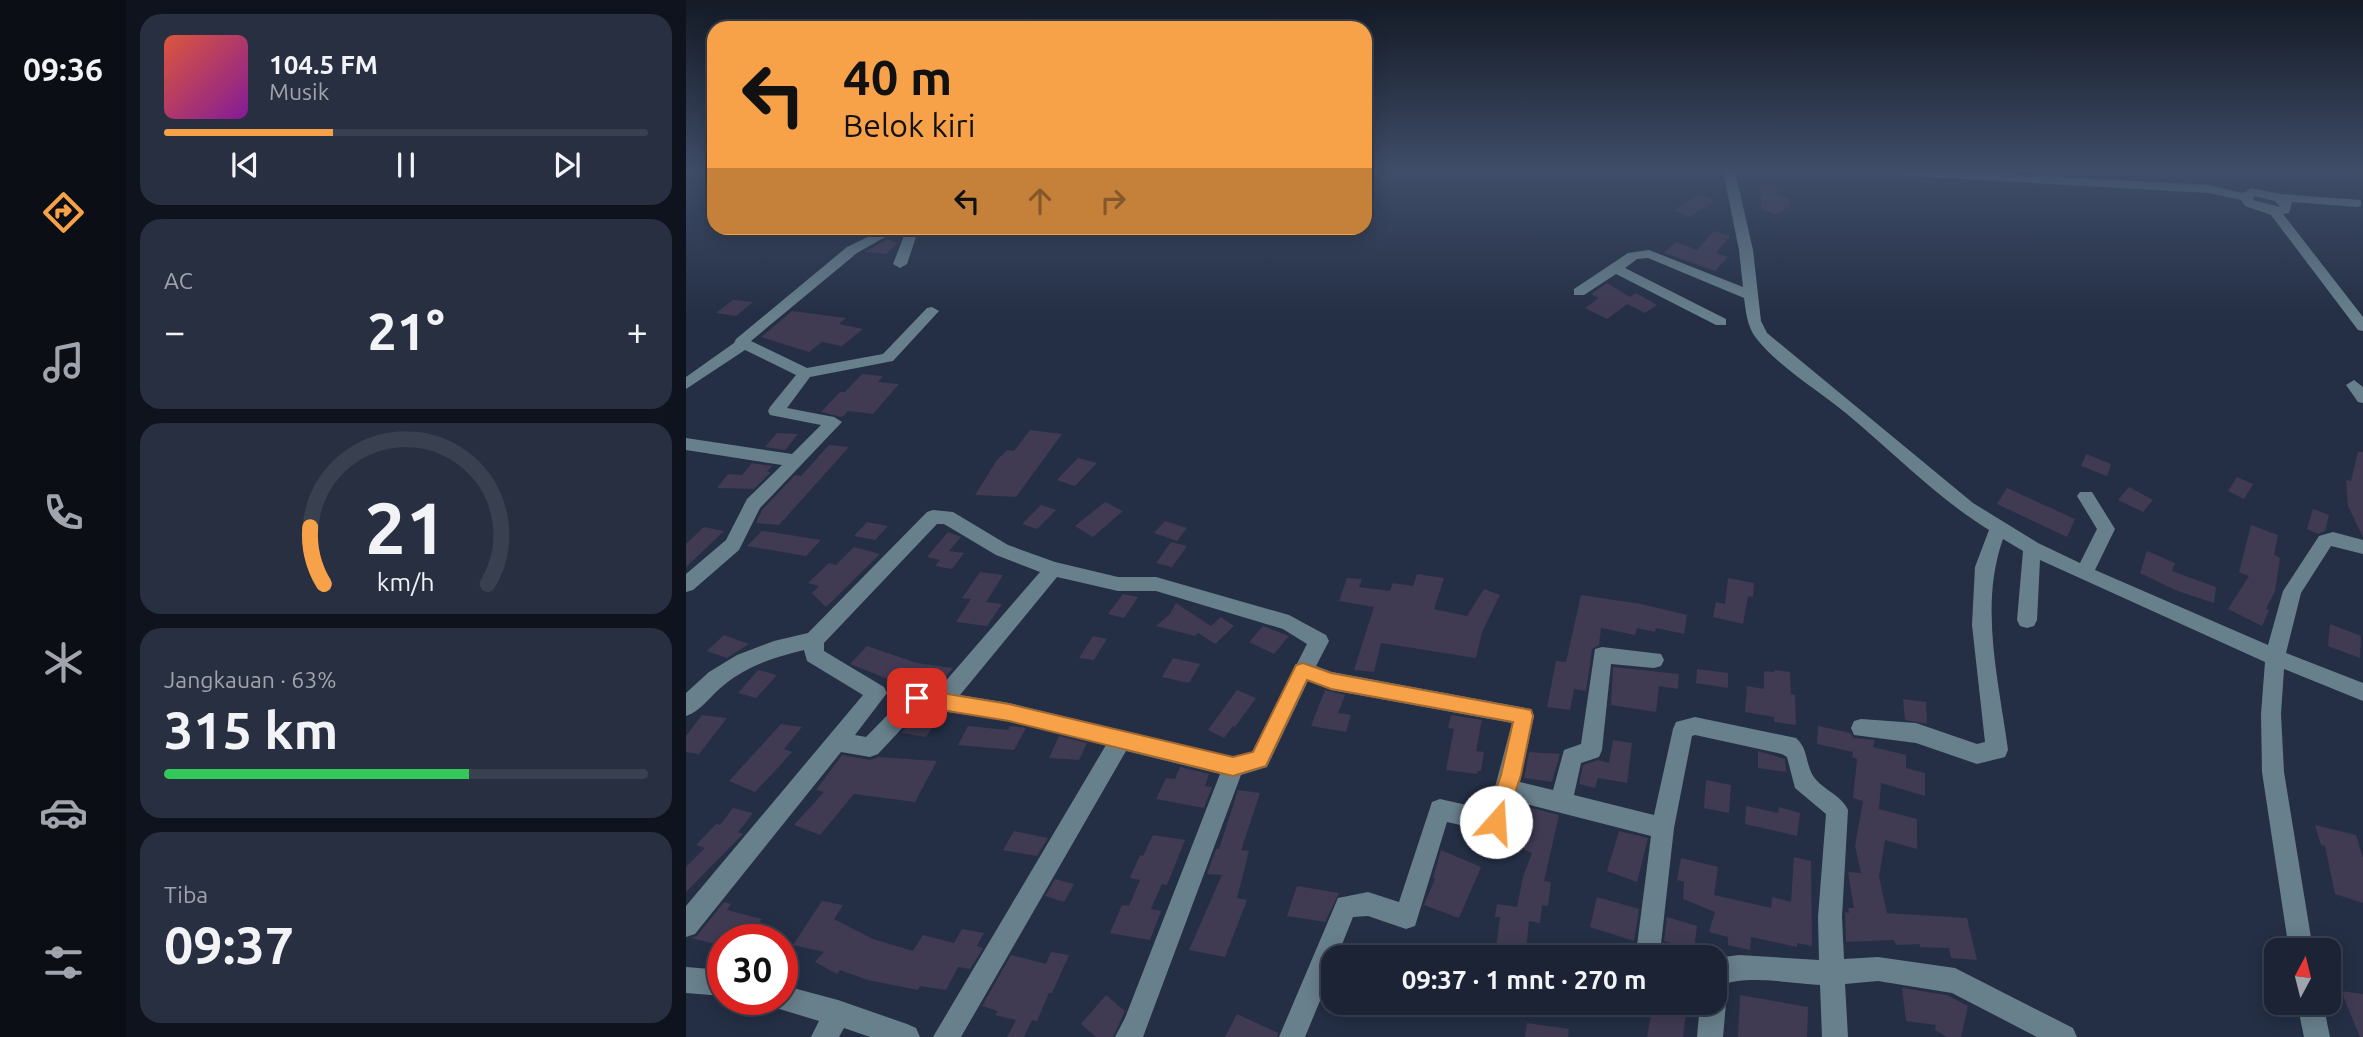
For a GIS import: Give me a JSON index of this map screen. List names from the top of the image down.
{
  "north": "top",
  "page": {
    "tabs": "09:36",
    "turn": ["40 m", "Belok kiri"],
    "song": ["104.5 FM", "Musik"],
    "tile": [
      "AC",
      ["Jangkauan · 63%", "315 km"],
      ["Tiba", "09:37"]
    ],
    "heat": ["−", "21°", "+"],
    "limit": "30",
    "trip": "09:37 · 1 mnt · 270 m",
    "gauge": ["21", "km/h"]
  }
}
